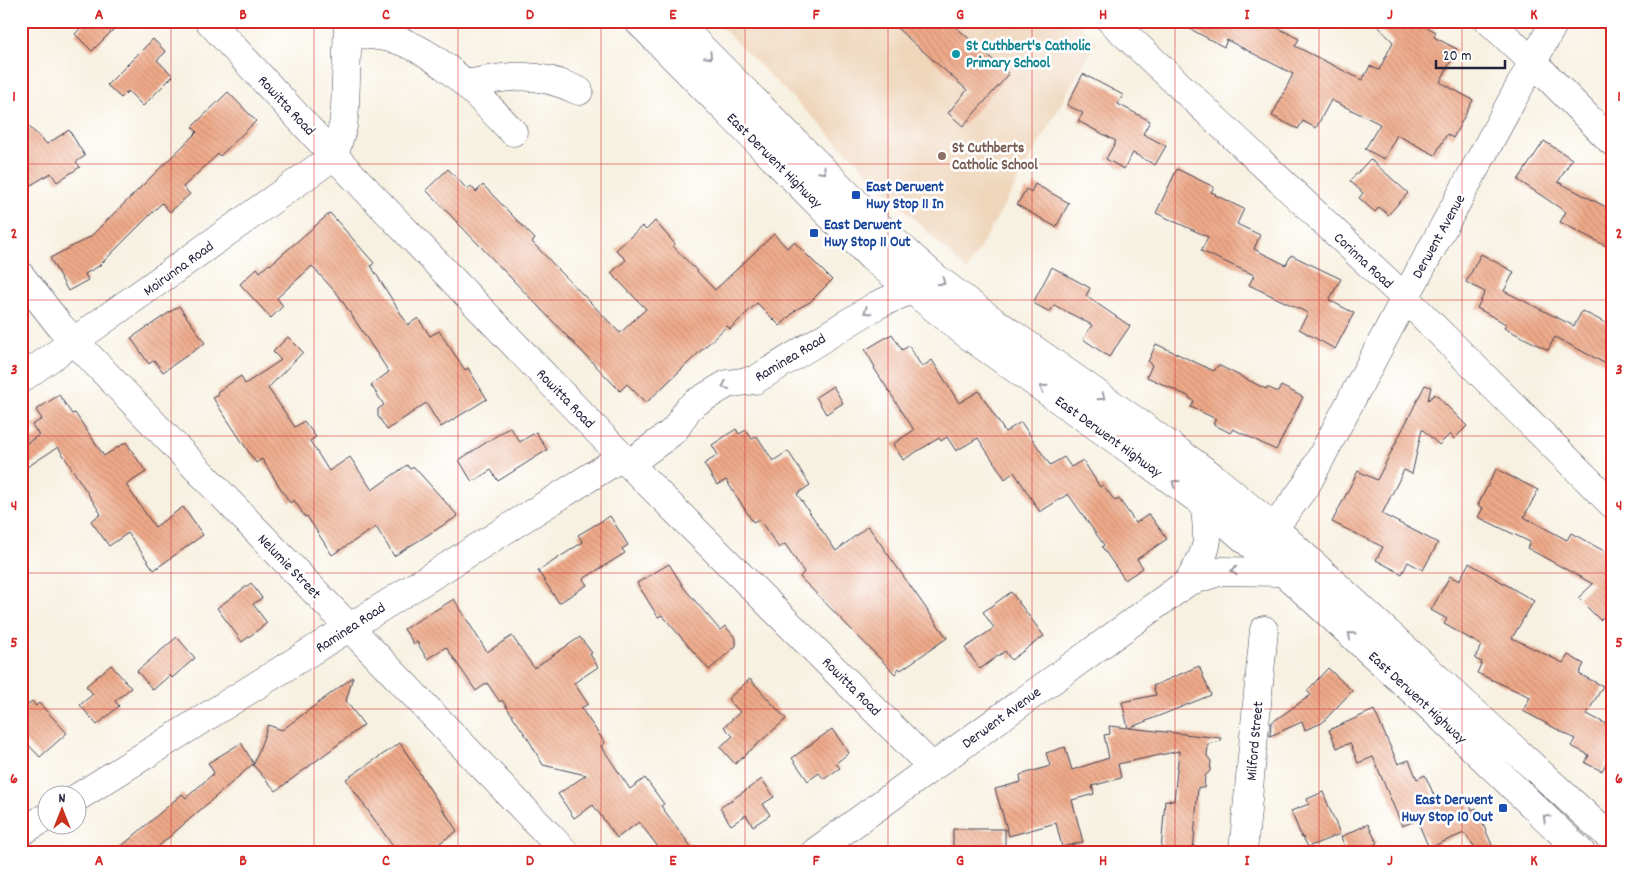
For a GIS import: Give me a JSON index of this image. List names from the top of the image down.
{
  "streets": {
    "street": [
      "Rowitta Road",
      "East Derwent Highway",
      "Derwent Avenue",
      "Corinna Road",
      "Moirunna Road",
      "Raminea Road",
      "Nelumie Street",
      "Milford Street"
    ]
  },
  "crossings": [
    ["Rowitta Road", "Derwent Avenue"],
    ["Rowitta Road", "Moirunna Road"],
    ["Rowitta Road", "Raminea Road"],
    ["East Derwent Highway", "Derwent Avenue"],
    ["East Derwent Highway", "Raminea Road"],
    ["Derwent Avenue", "Corinna Road"],
    ["Moirunna Road", "Nelumie Street"],
    ["Raminea Road", "Nelumie Street"]
  ],
  "places": {
    "other": ["St Cuthbert's Catholic Primary School", "St Cuthberts Catholic School"],
    "transit": ["East Derwent Hwy Stop 11 In", "East Derwent Hwy Stop 11 Out", "East Derwent Hwy Stop 10 Out"]
  },
  "scale_bar": "20 m",
  "north": "top",
  "grid": {
    "columns": [
      "A",
      "B",
      "C",
      "D",
      "E",
      "F",
      "G",
      "H",
      "I",
      "J",
      "K"
    ],
    "rows": [
      "1",
      "2",
      "3",
      "4",
      "5",
      "6"
    ]
  }
}
